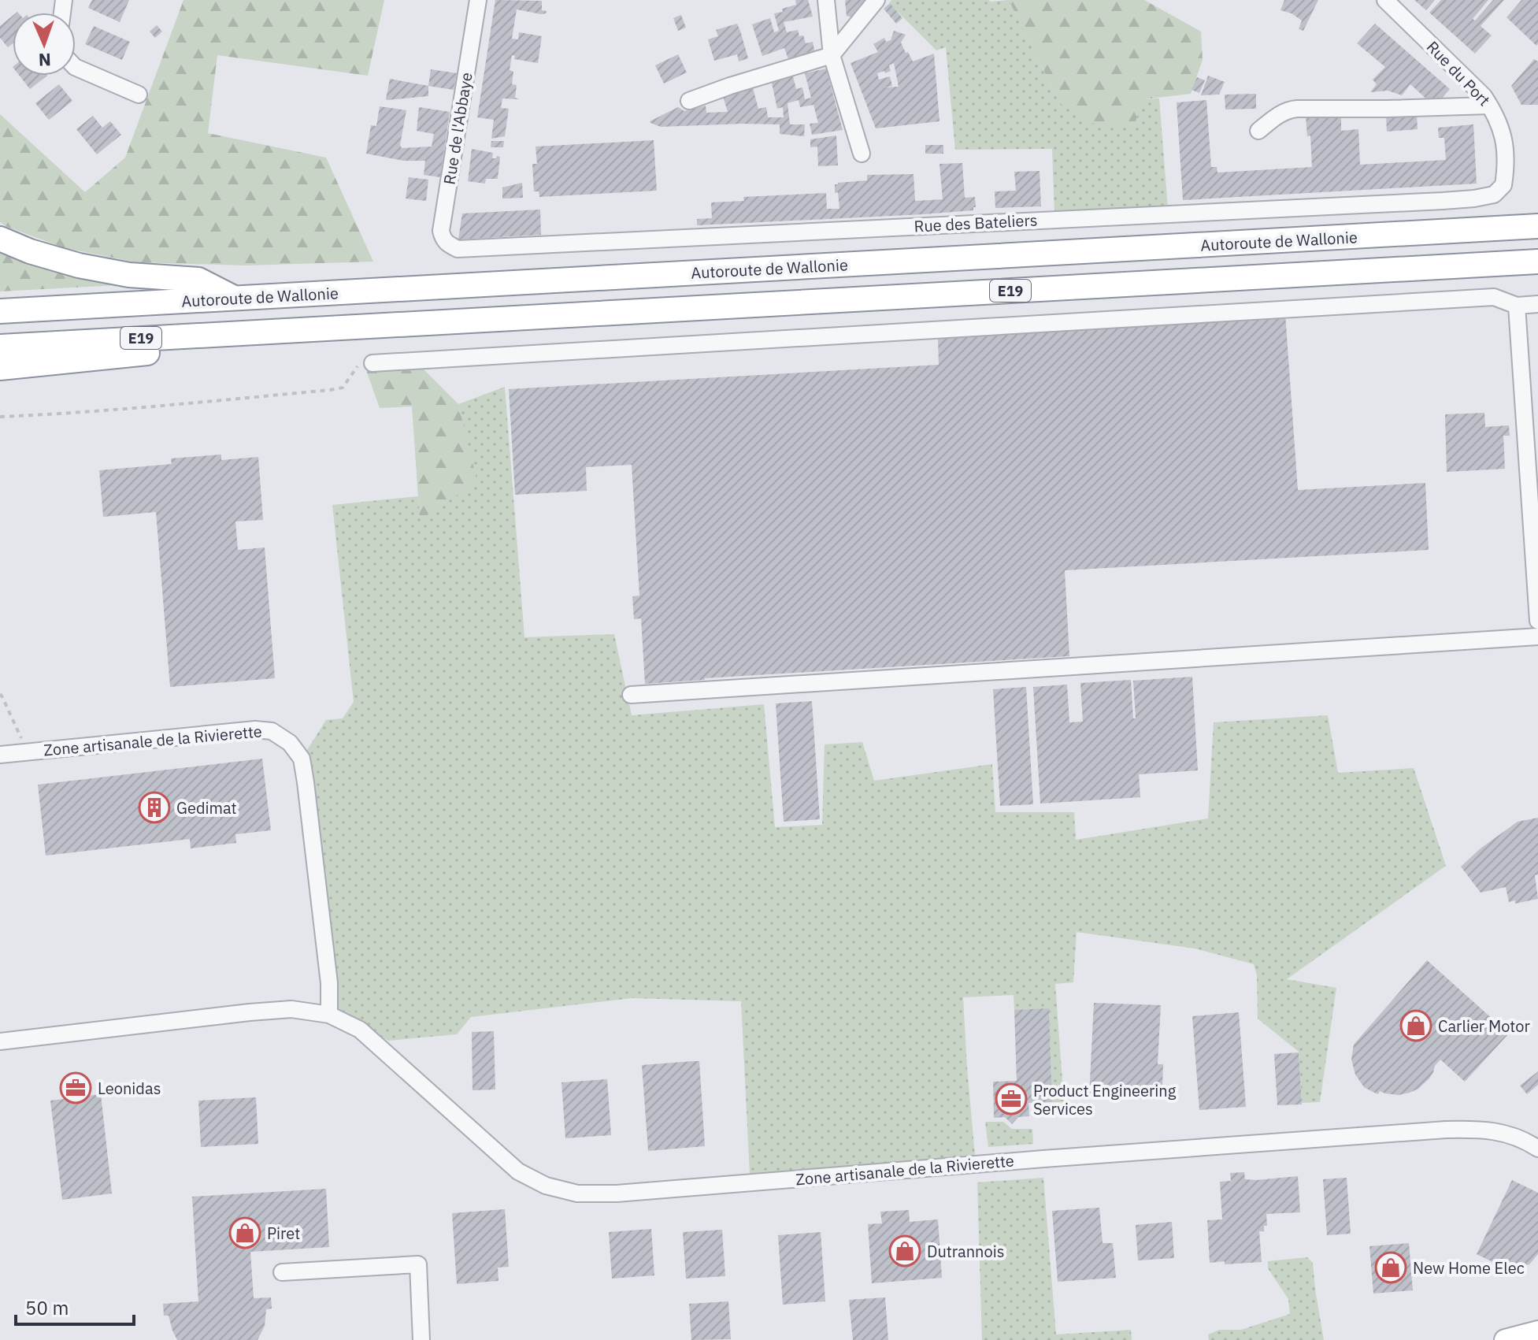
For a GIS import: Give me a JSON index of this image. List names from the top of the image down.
{
  "streets": {
    "highway": ["Autoroute de Wallonie", "E19"],
    "street": [
      "Rue du Port",
      "Rue de l'Abbaye",
      "Rue des Bateliers",
      "Zone artisanale de la Rivierette"
    ]
  },
  "crossings": [
    ["Rue du Port", "Rue des Bateliers"],
    ["Rue de l'Abbaye", "Rue des Bateliers"]
  ],
  "places": {
    "building": ["Gedimat"],
    "shop": [
      "Carlier Motor",
      "Piret",
      "Dutrannois",
      "New Home Elec"
    ],
    "office": ["Leonidas", "Product Engineering Services"]
  },
  "scale_bar": "50 m",
  "north": "bottom"
}
